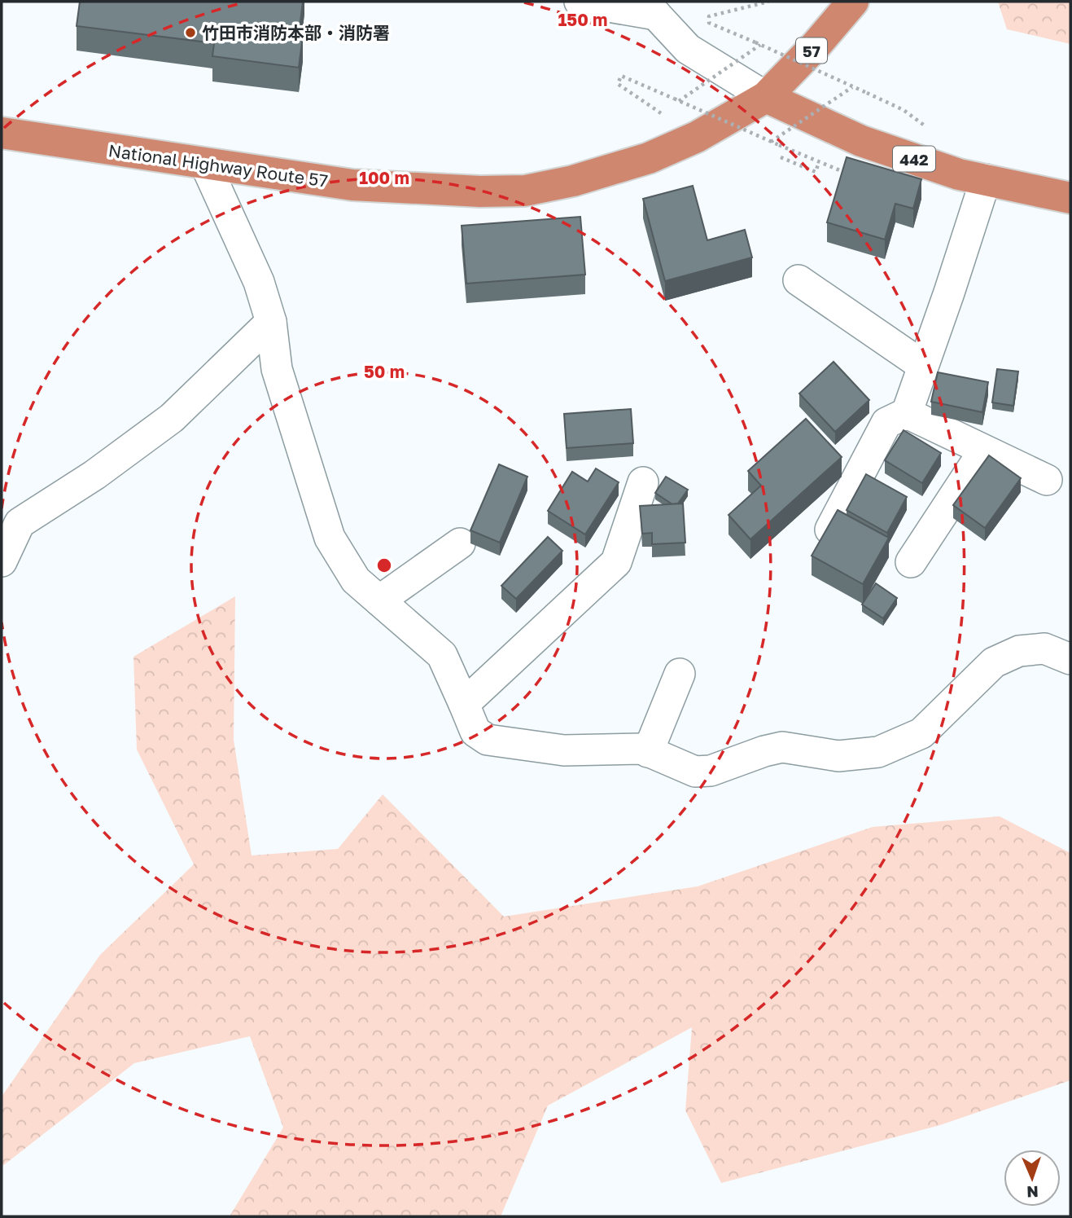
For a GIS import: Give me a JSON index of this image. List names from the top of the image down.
{
  "streets": {
    "highway": ["57", "442", "National Highway Route 57"]
  },
  "crossings": [
    ["442", "National Highway Route 57"]
  ],
  "places": ["竹田市消防本部・消防署"],
  "north": "bottom",
  "rings": ["150 m", "100 m", "50 m"]
}
